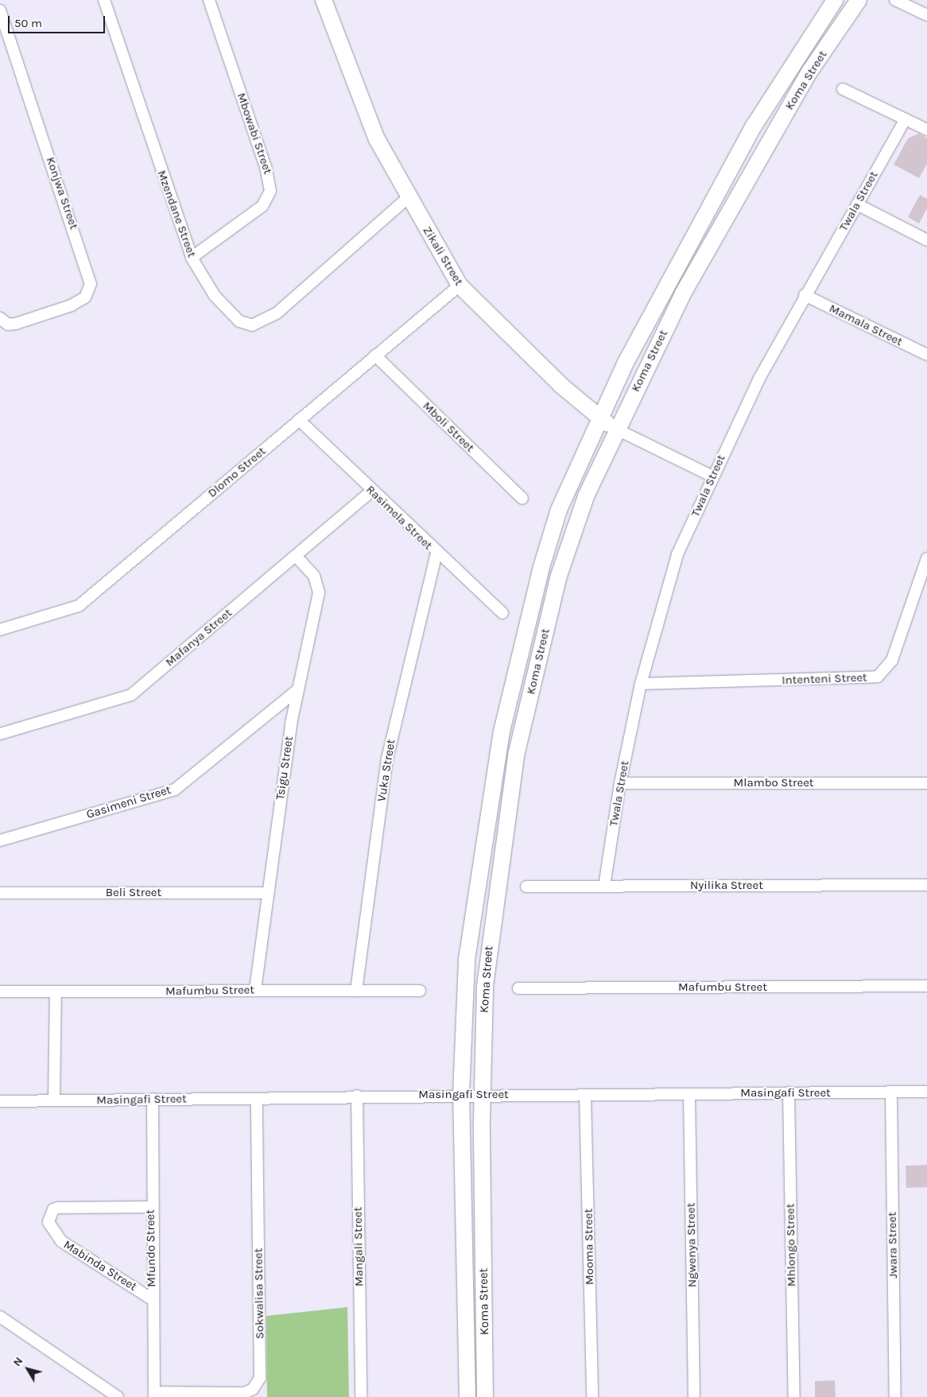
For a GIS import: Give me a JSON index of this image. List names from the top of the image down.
{
  "streets": {
    "main road": ["Koma Street", "Zikali Street"],
    "street": [
      "Mbowabi Street",
      "Konjwa Street",
      "Twala Street",
      "Mzendane Street",
      "Mamala Street",
      "Mboli Street",
      "Dlomo Street",
      "Rasimela Street",
      "Mafanya Street",
      "Intenteni Street",
      "Tsigu Street",
      "Vuka Street",
      "Mlambo Street",
      "Gasimeni Street",
      "Nyilika Street",
      "Beli Street",
      "Mafumbu Street",
      "Masingafi Street",
      "Ngwenya Street",
      "Mhlongo Street",
      "Jwara Street",
      "Mangali Street",
      "Mooma Street",
      "Mfundo Street",
      "Mabinda Street",
      "Sokwalisa Street"
    ]
  },
  "crossings": [
    ["Koma Street", "Zikali Street"],
    ["Koma Street", "Masingafi Street"],
    ["Mbowabi Street", "Mzendane Street"],
    ["Twala Street", "Zikali Street"],
    ["Twala Street", "Mamala Street"],
    ["Twala Street", "Intenteni Street"],
    ["Twala Street", "Mlambo Street"],
    ["Twala Street", "Nyilika Street"],
    ["Mzendane Street", "Zikali Street"],
    ["Zikali Street", "Dlomo Street"],
    ["Mboli Street", "Dlomo Street"],
    ["Dlomo Street", "Rasimela Street"],
    ["Rasimela Street", "Mafanya Street"],
    ["Rasimela Street", "Vuka Street"],
    ["Mafanya Street", "Tsigu Street"],
    ["Tsigu Street", "Gasimeni Street"],
    ["Tsigu Street", "Beli Street"],
    ["Tsigu Street", "Mafumbu Street"],
    ["Vuka Street", "Mafumbu Street"],
    ["Masingafi Street", "Ngwenya Street"],
    ["Masingafi Street", "Mhlongo Street"],
    ["Masingafi Street", "Jwara Street"],
    ["Masingafi Street", "Mangali Street"],
    ["Masingafi Street", "Mooma Street"],
    ["Masingafi Street", "Mfundo Street"],
    ["Masingafi Street", "Sokwalisa Street"],
    ["Mfundo Street", "Mabinda Street"],
    ["Mfundo Street", "Sokwalisa Street"]
  ],
  "scale_bar": "50 m",
  "north": "top left"
}
